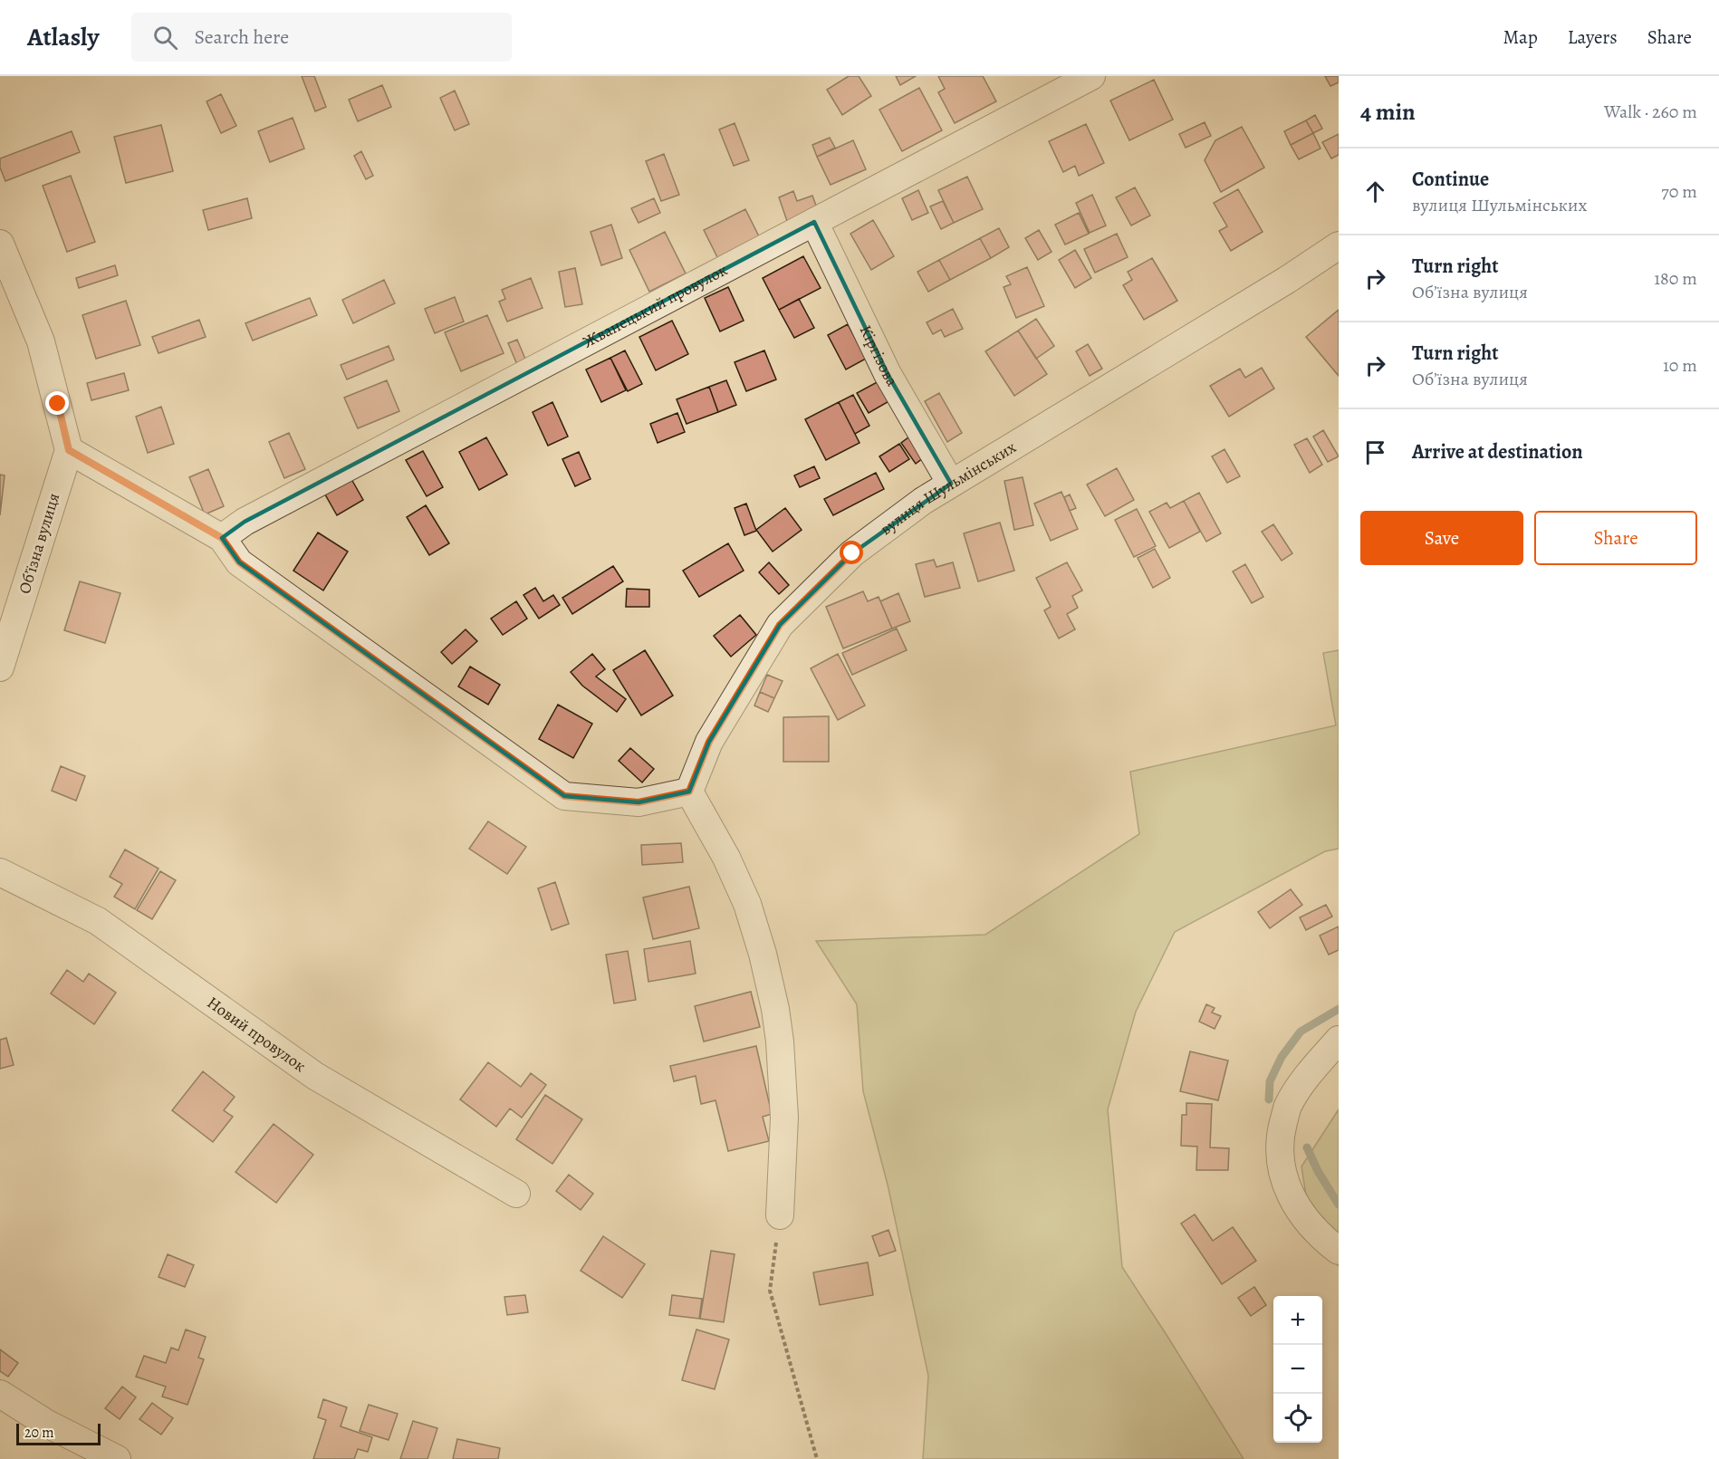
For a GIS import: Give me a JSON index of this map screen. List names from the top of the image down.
{
  "streets": {
    "street": [
      "Жванецький провулок",
      "Кіргізова",
      "вулиця Шульмінських",
      "Обʼїзна вулиця",
      "Новий провулок"
    ]
  },
  "crossings": [
    ["Жванецький провулок", "Кіргізова"],
    ["Кіргізова", "вулиця Шульмінських"]
  ],
  "scale_bar": "20 m",
  "page": {
    "header": "Atlasly",
    "search": "Search here",
    "nav": ["Map", "Layers", "Share"],
    "heading": ["4 min", "Walk · 260 m"],
    "list": [
      ["Continue", "вулиця Шульмінських", "70 m"],
      ["Turn right", "Обʼїзна вулиця", "180 m"],
      ["Turn right", "Обʼїзна вулиця", "10 m"],
      "Arrive at destination"
    ],
    "buttons": ["Save", "Share"],
    "map_buttons": ["+", "−"],
    "scale": "20 m"
  }
}
